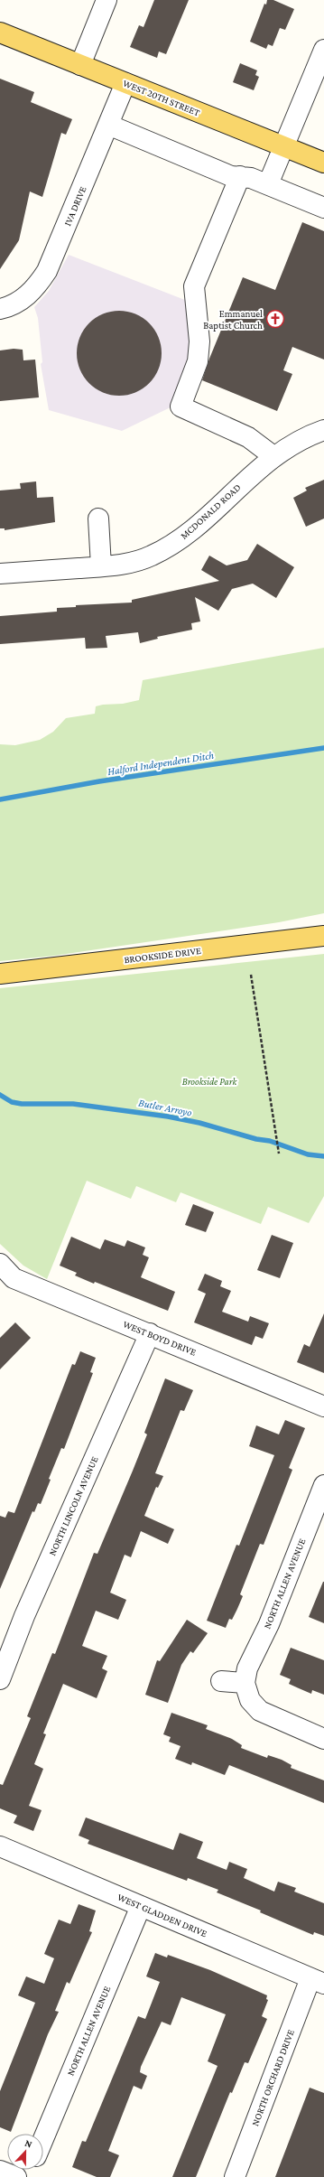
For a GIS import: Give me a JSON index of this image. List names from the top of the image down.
{
  "streets": {
    "main road": ["WEST 20TH STREET", "BROOKSIDE DRIVE"],
    "street": [
      "IVA DRIVE",
      "MCDONALD ROAD",
      "WEST BOYD DRIVE",
      "NORTH LINCOLN AVENUE",
      "NORTH ALLEN AVENUE",
      "WEST GLADDEN DRIVE",
      "NORTH ORCHARD DRIVE"
    ]
  },
  "crossings": [
    ["WEST 20TH STREET", "IVA DRIVE"],
    ["WEST BOYD DRIVE", "NORTH LINCOLN AVENUE"],
    ["NORTH ALLEN AVENUE", "WEST GLADDEN DRIVE"],
    ["WEST GLADDEN DRIVE", "NORTH ORCHARD DRIVE"]
  ],
  "water": ["Halford Independent Ditch", "Butler Arroyo"],
  "parks": ["Brookside Park"],
  "places": {
    "church": ["Emmanuel Baptist Church"]
  },
  "north": "top"
}
